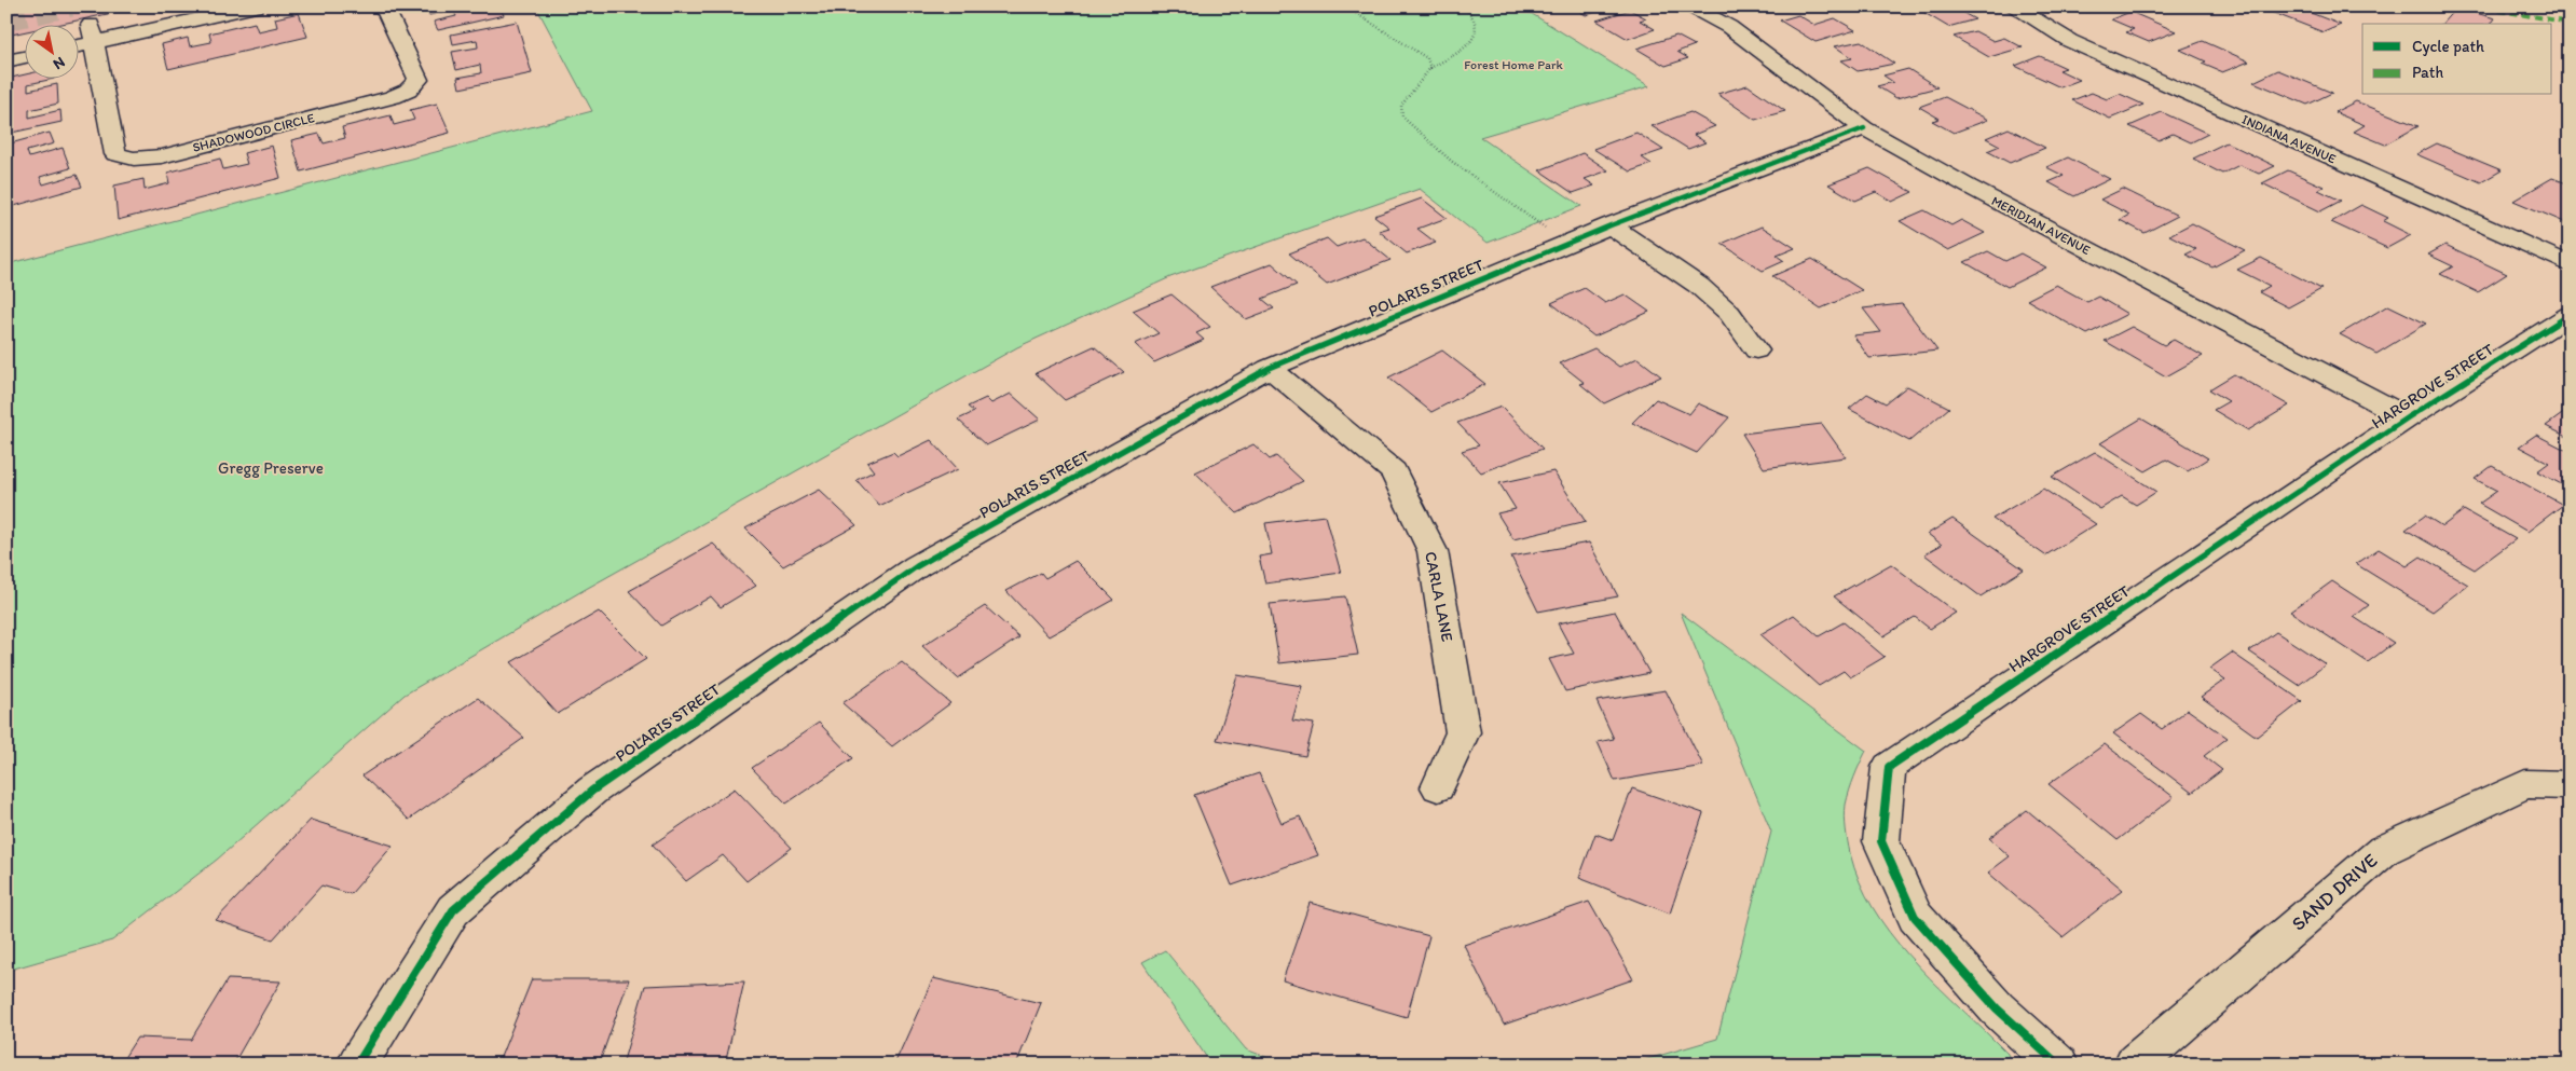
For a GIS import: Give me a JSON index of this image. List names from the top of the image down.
{
  "streets": {
    "street": [
      "SHADOWOOD CIRCLE",
      "INDIANA AVENUE",
      "MERIDIAN AVENUE",
      "POLARIS STREET",
      "HARGROVE STREET",
      "CARLA LANE",
      "SAND DRIVE"
    ]
  },
  "crossings": [
    ["MERIDIAN AVENUE", "POLARIS STREET"],
    ["MERIDIAN AVENUE", "HARGROVE STREET"],
    ["POLARIS STREET", "CARLA LANE"]
  ],
  "parks": ["Forest Home Park", "Gregg Preserve"],
  "legend": ["Cycle path", "Path"],
  "north": "bottom right"
}
